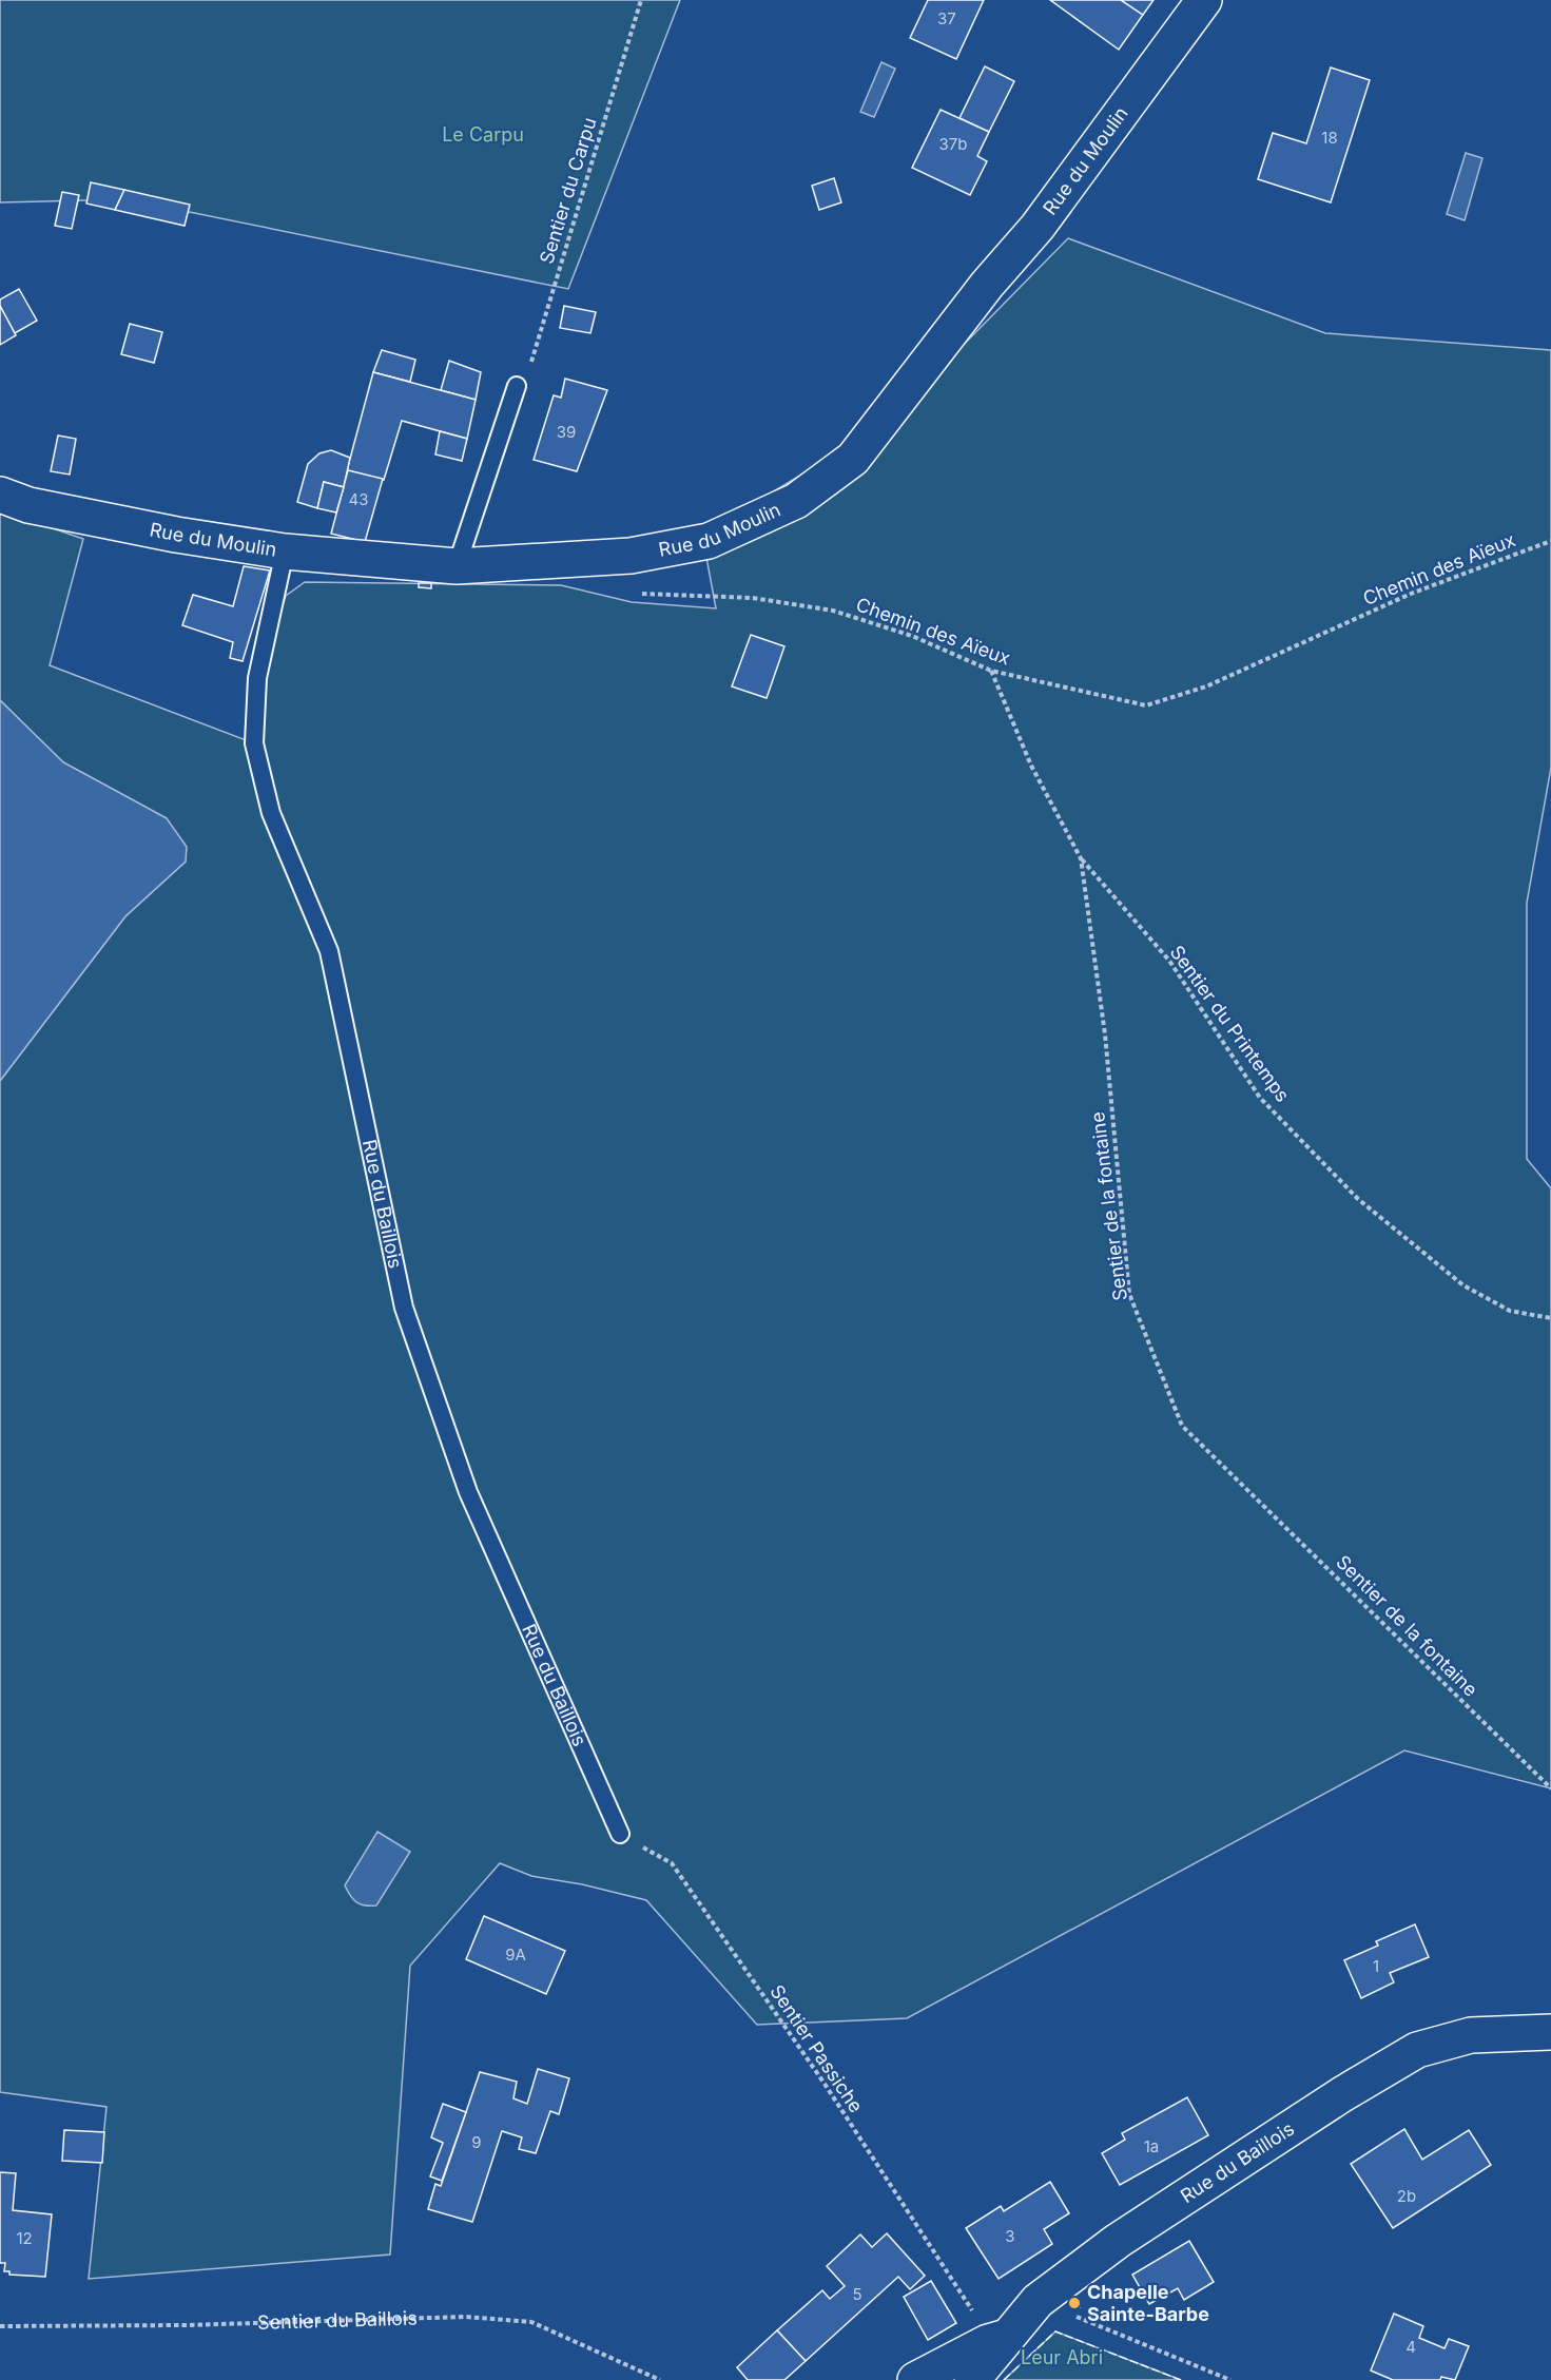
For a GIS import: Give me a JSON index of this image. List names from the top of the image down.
{
  "streets": {
    "street": ["Rue du Moulin", "Rue du Baillois"],
    "path": [
      "Sentier du Carpu",
      "Chemin des Aïeux",
      "Sentier du Printemps",
      "Sentier de la fontaine",
      "Sentier Passiche",
      "Sentier du Baillois"
    ]
  },
  "crossings": [
    ["Rue du Moulin", "Rue du Baillois"],
    ["Chemin des Aïeux", "Sentier de la fontaine"],
    ["Sentier du Printemps", "Sentier de la fontaine"],
    ["Rue du Baillois", "Sentier Passiche"]
  ],
  "parks": ["Le Carpu", "Leur Abri"],
  "places": ["Chapelle Sainte-Barbe"],
  "house_numbers": [
    "37",
    "18",
    "37b",
    "39",
    "43",
    "9A",
    "1",
    "9",
    "1a",
    "2b",
    "3",
    "12",
    "5",
    "4"
  ]
}
